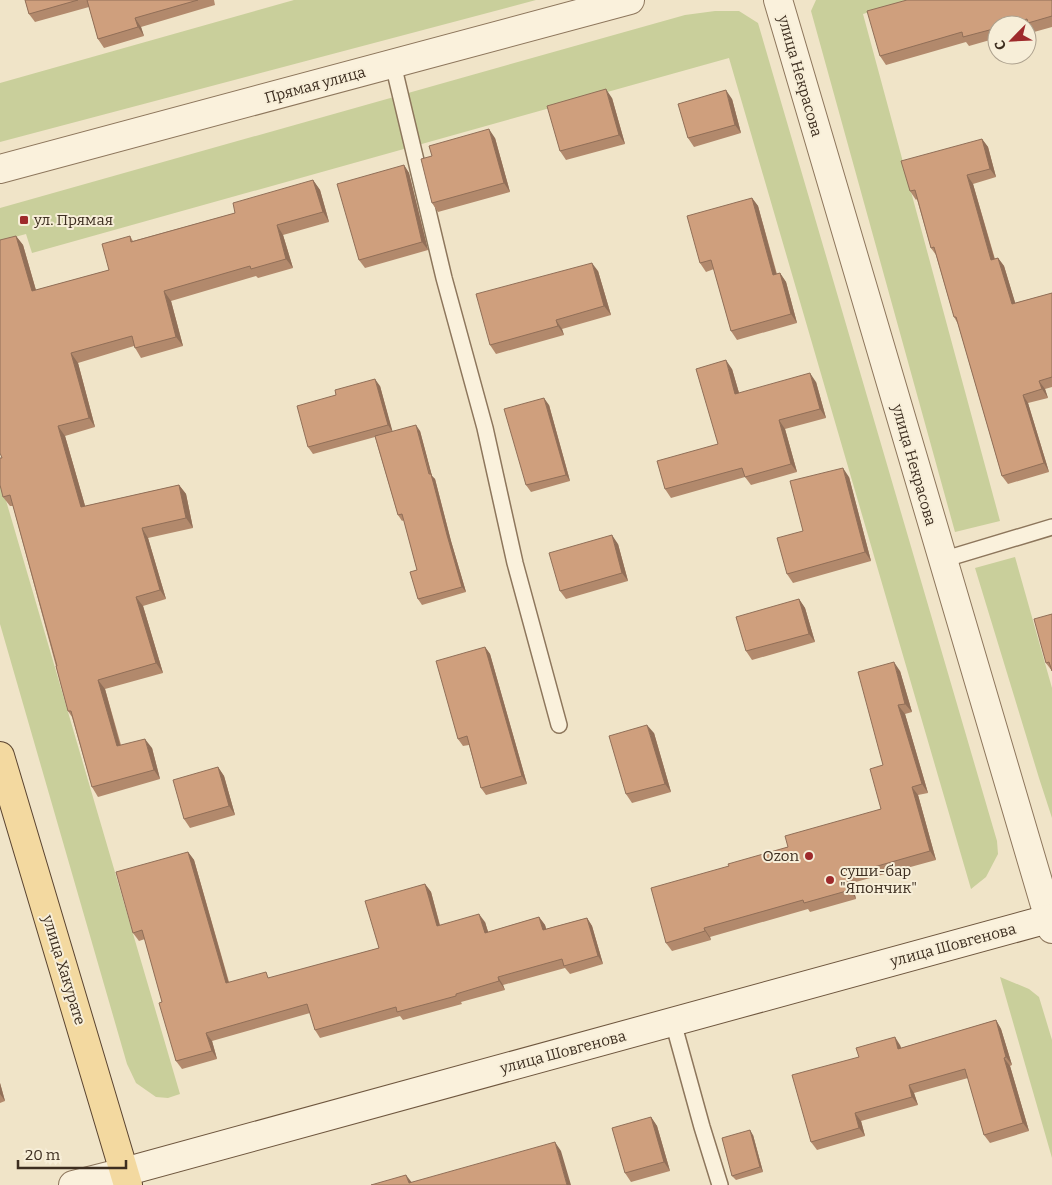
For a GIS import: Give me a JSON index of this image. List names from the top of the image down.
{
  "streets": {
    "main road": ["улица Хакурате"],
    "street": ["улица Некрасова", "Прямая улица", "улица Шовгенова"]
  },
  "crossings": [
    ["улица Некрасова", "улица Шовгенова"],
    ["улица Шовгенова", "улица Хакурате"]
  ],
  "places": {
    "transit": ["ул. Прямая"],
    "other": ["Ozon", "суши-бар \"Япончик\""]
  },
  "scale_bar": "20 m",
  "north": "bottom left"
}
